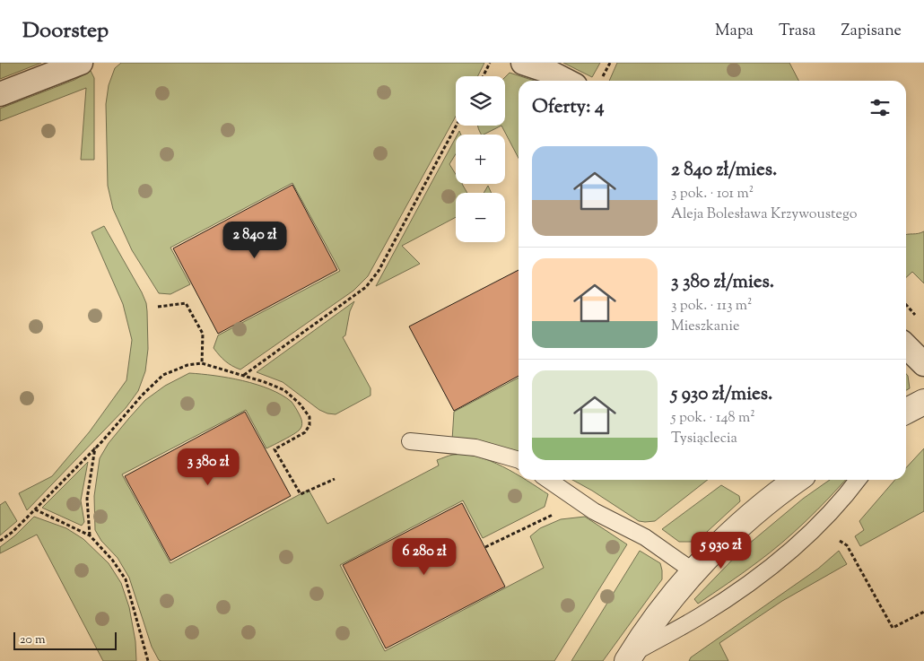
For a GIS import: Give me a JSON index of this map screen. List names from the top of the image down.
{
  "scale_bar": "20 m",
  "page": {
    "header": "Doorstep",
    "nav": ["Mapa", "Trasa", "Zapisane"],
    "map_buttons": ["+", "−"],
    "heading": "Oferty: 4",
    "list": [
      {
        "name": "2 840 zł/mies.",
        "note": "3 pok. · 101 m² · Aleja Bolesława Krzywoustego"
      },
      {
        "name": "3 380 zł/mies.",
        "note": "3 pok. · 113 m² · Mieszkanie"
      },
      {
        "name": "5 930 zł/mies.",
        "note": "5 pok. · 148 m² · Tysiąclecia"
      }
    ],
    "price": [
      "2 840 zł",
      "3 380 zł",
      "5 930 zł",
      "6 280 zł"
    ],
    "scale": "20 m"
  }
}
